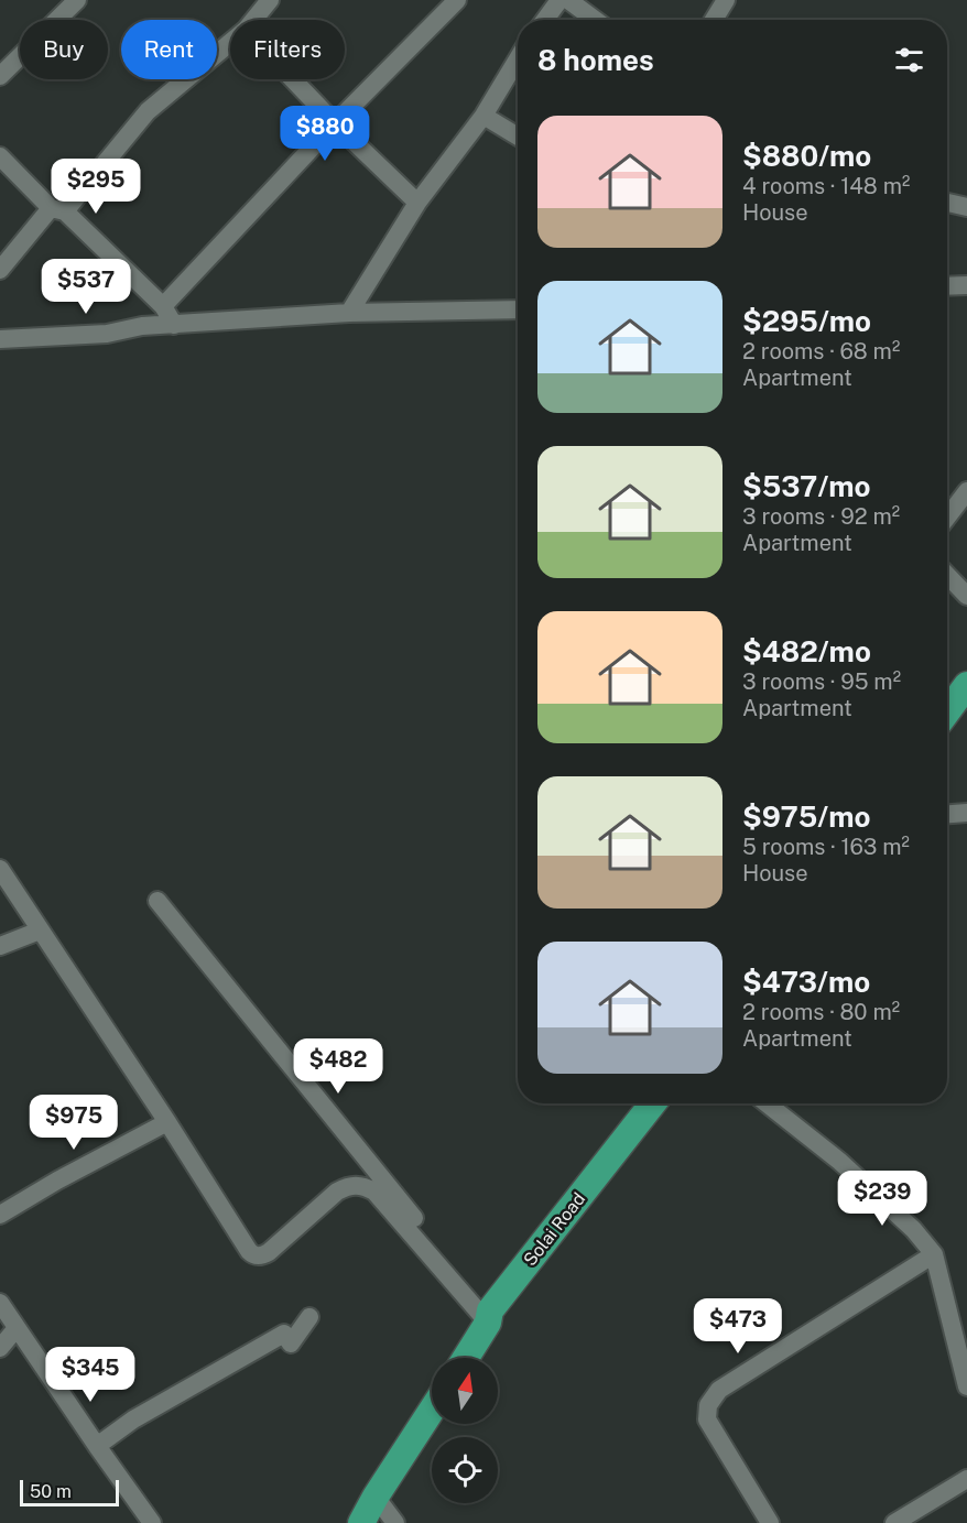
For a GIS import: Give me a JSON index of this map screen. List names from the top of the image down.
{
  "streets": {
    "highway": ["Solai Road"]
  },
  "scale_bar": "50 m",
  "north": "top",
  "page": {
    "chip": ["Buy", "Rent", "Filters"],
    "heading": "8 homes",
    "list": [
      {
        "name": "$880/mo",
        "note": "4 rooms · 148 m² · House"
      },
      {
        "name": "$295/mo",
        "note": "2 rooms · 68 m² · Apartment"
      },
      {
        "name": "$537/mo",
        "note": "3 rooms · 92 m² · Apartment"
      },
      {
        "name": "$482/mo",
        "note": "3 rooms · 95 m² · Apartment"
      },
      {
        "name": "$975/mo",
        "note": "5 rooms · 163 m² · House"
      },
      {
        "name": "$473/mo",
        "note": "2 rooms · 80 m² · Apartment"
      }
    ],
    "price": [
      "$880",
      "$295",
      "$537",
      "$482",
      "$975",
      "$239",
      "$473",
      "$345"
    ],
    "scale": "50 m"
  }
}
